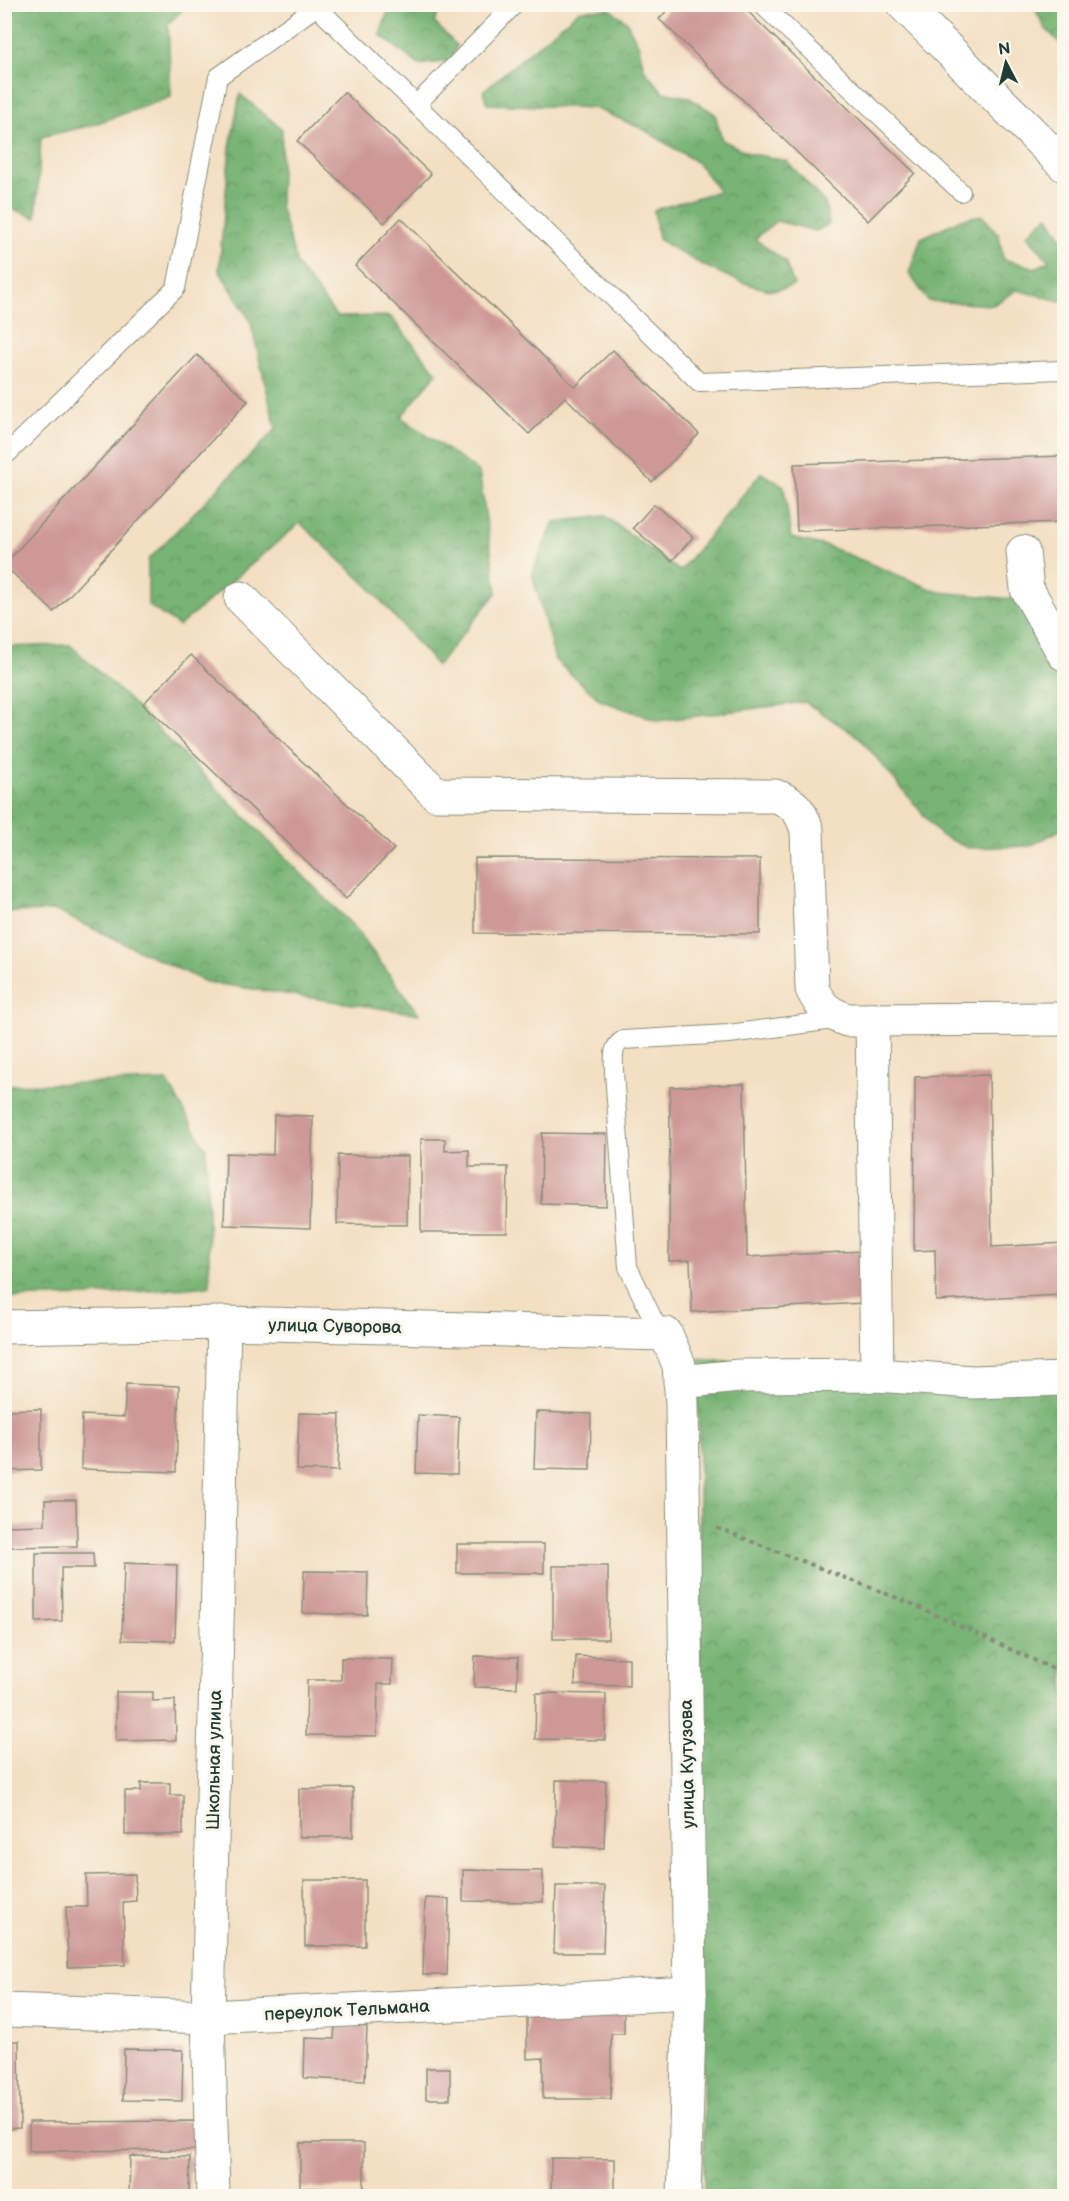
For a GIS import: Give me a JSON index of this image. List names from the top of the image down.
{
  "streets": {
    "street": [
      "улица Суворова",
      "Школьная улица",
      "улица Кутузова",
      "переулок Тельмана"
    ]
  },
  "crossings": [
    ["улица Суворова", "Школьная улица"],
    ["улица Суворова", "улица Кутузова"],
    ["Школьная улица", "переулок Тельмана"],
    ["улица Кутузова", "переулок Тельмана"]
  ],
  "north": "top"
}
